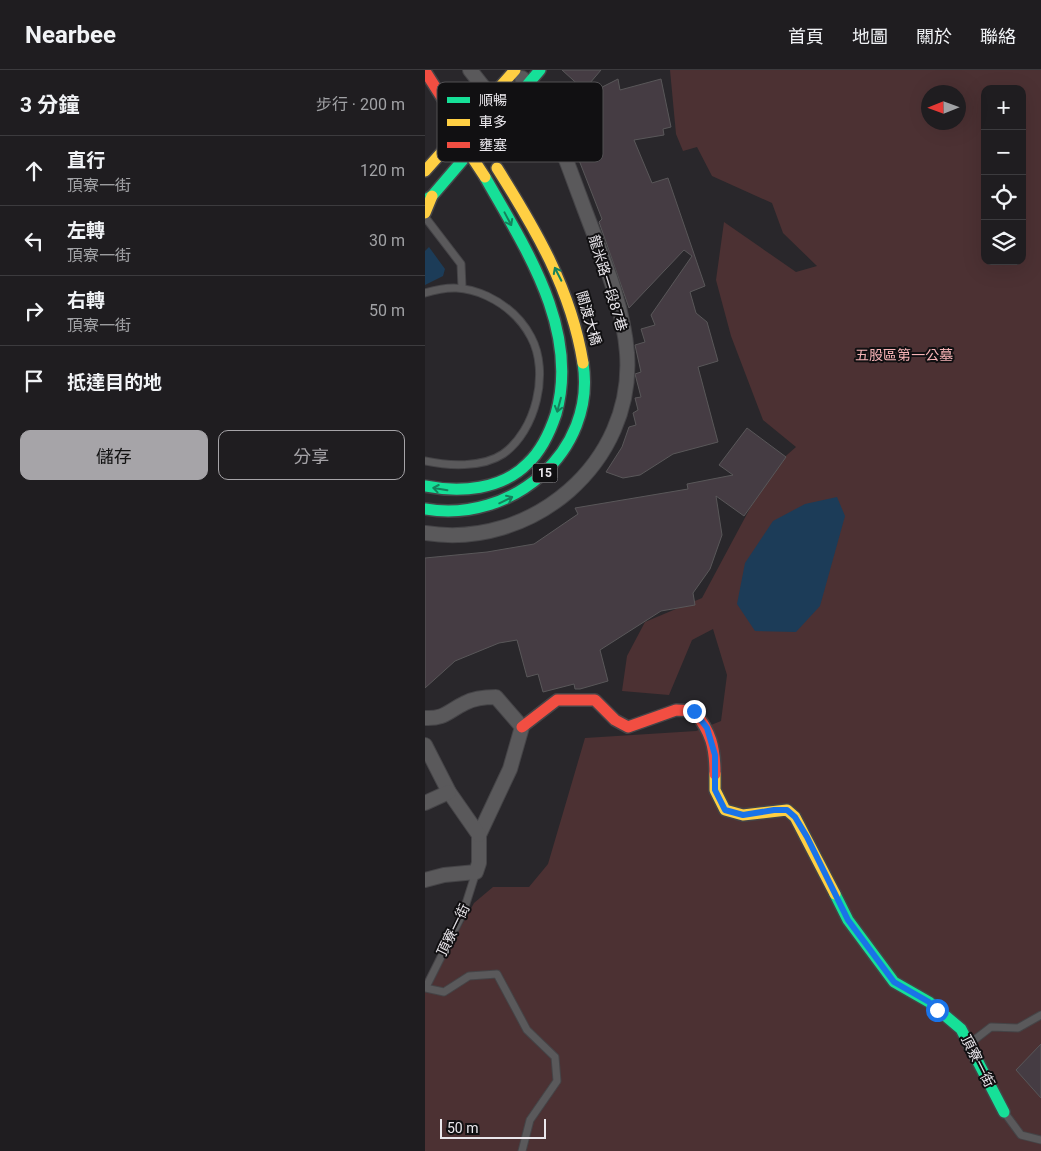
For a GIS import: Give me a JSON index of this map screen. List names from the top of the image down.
{
  "streets": {
    "main road": ["關渡大橋", "15", "頂寮一街"],
    "street": ["龍米路一段87巷"]
  },
  "parks": ["五股區第一公墓"],
  "legend": ["順暢", "車多", "壅塞"],
  "scale_bar": "50 m",
  "north": "left",
  "page": {
    "header": "Nearbee",
    "nav": [
      "首頁",
      "地圖",
      "關於",
      "聯絡"
    ],
    "heading": ["3 分鐘", "步行 · 200 m"],
    "map_buttons": ["+", "−"],
    "list": [
      ["直行", "頂寮一街", "120 m"],
      ["左轉", "頂寮一街", "30 m"],
      ["右轉", "頂寮一街", "50 m"],
      "抵達目的地"
    ],
    "buttons": ["儲存", "分享"],
    "scale": "50 m"
  }
}
